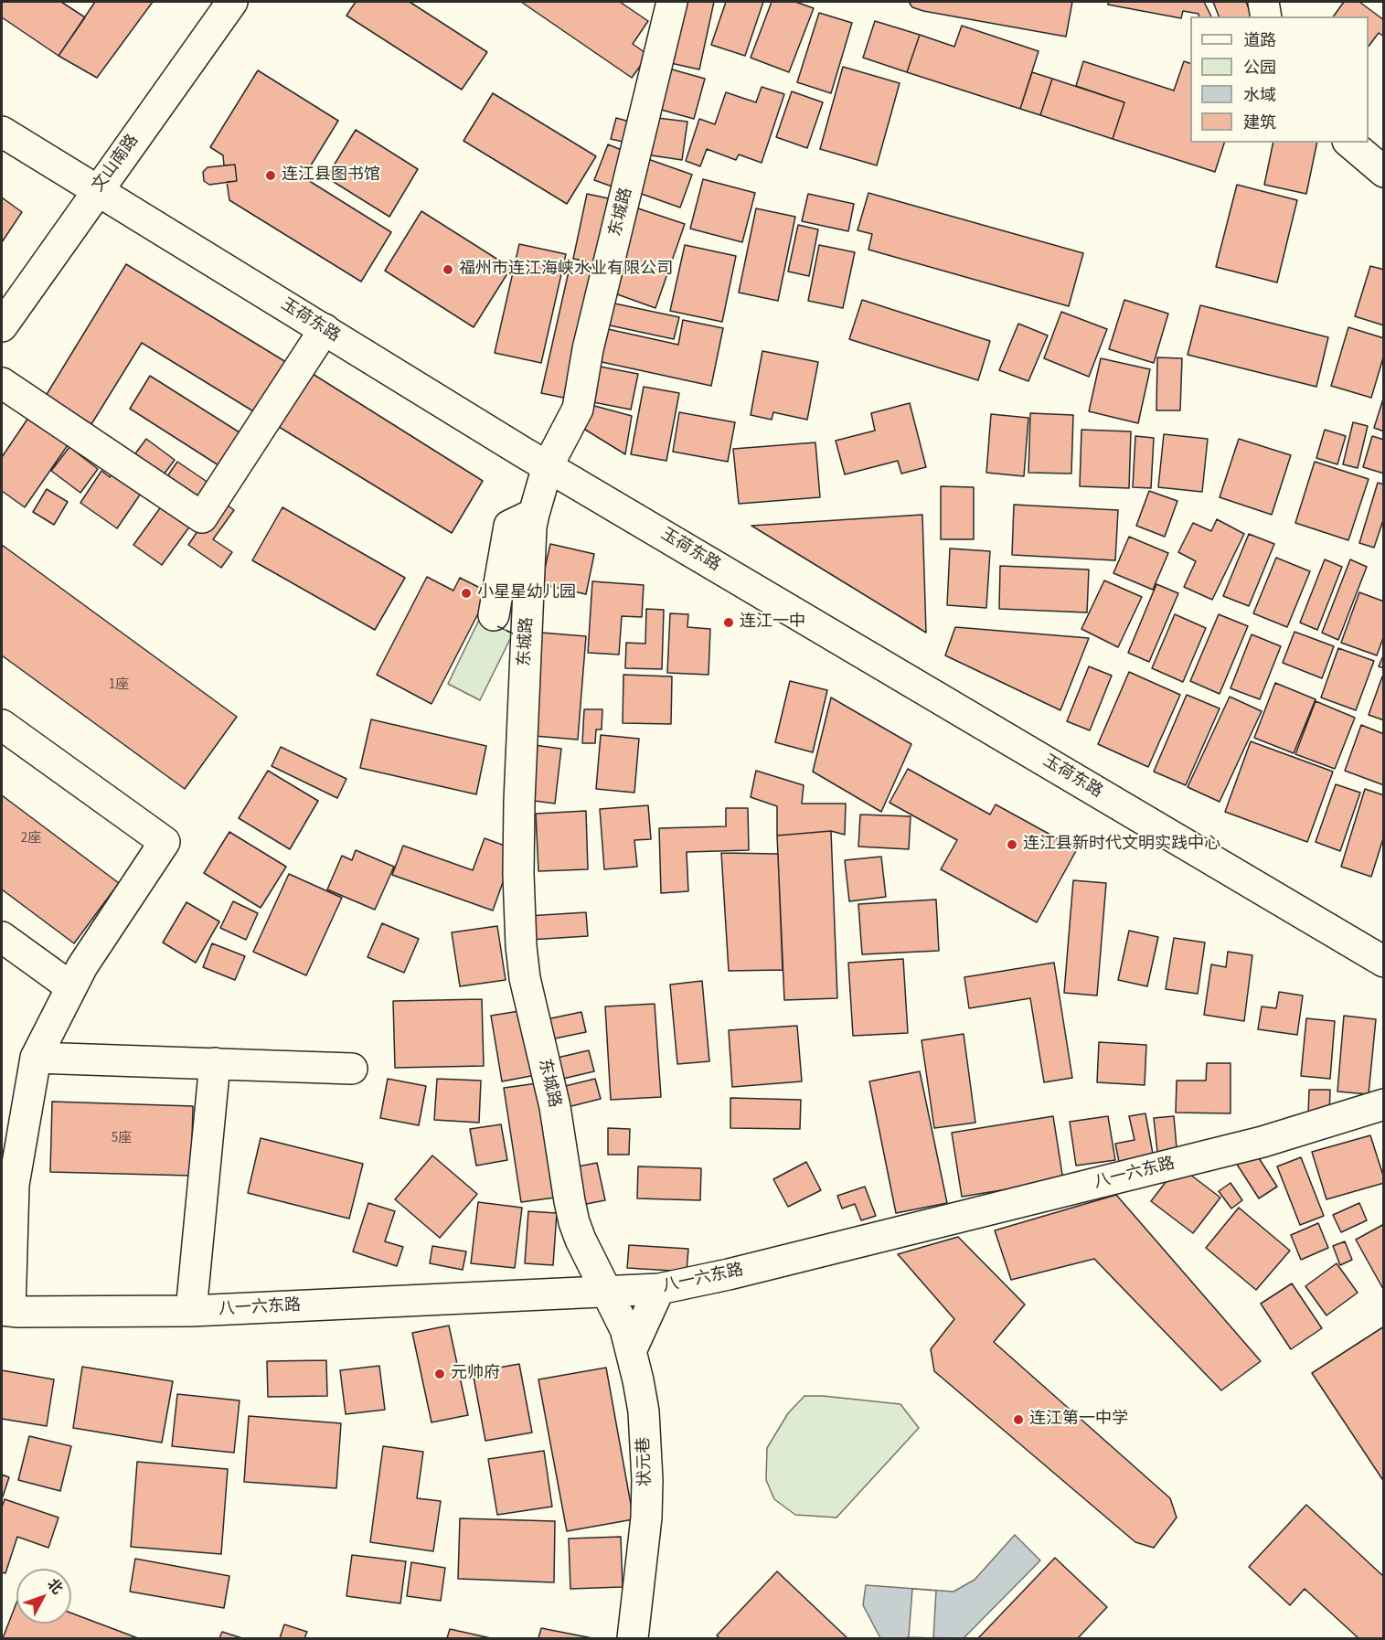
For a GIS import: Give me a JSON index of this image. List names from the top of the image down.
{
  "streets": {
    "street": [
      "文山南路",
      "东城路",
      "玉荷东路",
      "八一六东路",
      "状元巷"
    ]
  },
  "crossings": [
    ["文山南路", "玉荷东路"],
    ["东城路", "玉荷东路"],
    ["东城路", "八一六东路"],
    ["东城路", "状元巷"],
    ["八一六东路", "状元巷"]
  ],
  "places": [
    "连江县图书馆",
    "福州市连江海峡水业有限公司",
    "小星星幼儿园",
    "连江一中",
    "连江县新时代文明实践中心",
    "元帅府",
    "连江第一中学"
  ],
  "house_numbers": ["1座", "2座", "5座"],
  "legend": [
    "道路",
    "公园",
    "水域",
    "建筑"
  ],
  "north": "top right"
}
